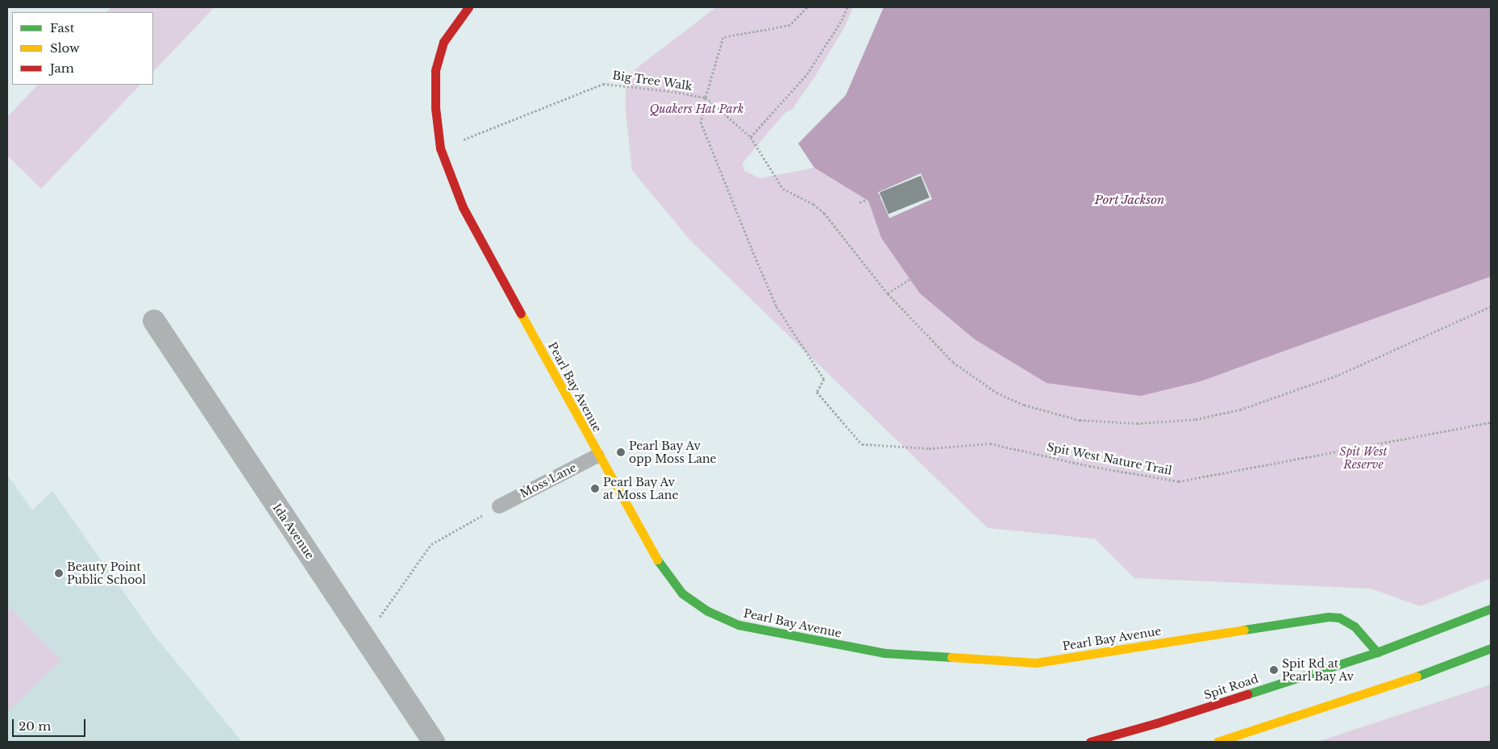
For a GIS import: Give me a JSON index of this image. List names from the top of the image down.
{
  "streets": {
    "main road": ["Pearl Bay Avenue", "Spit Road"],
    "street": ["Ida Avenue"],
    "lane": ["Moss Lane"],
    "path": ["Big Tree Walk", "Spit West Nature Trail"]
  },
  "crossings": [
    ["Big Tree Walk", "Pearl Bay Avenue"],
    ["Big Tree Walk", "Spit West Nature Trail"],
    ["Pearl Bay Avenue", "Moss Lane"],
    ["Pearl Bay Avenue", "Spit Road"]
  ],
  "water": ["Port Jackson"],
  "parks": ["Quakers Hat Park", "Spit West Reserve"],
  "places": [
    "Pearl Bay Av opp Moss Lane",
    "Pearl Bay Av at Moss Lane",
    "Beauty Point Public School",
    "Spit Rd at Pearl Bay Av"
  ],
  "legend": ["Fast", "Slow", "Jam"],
  "scale_bar": "20 m"
}
